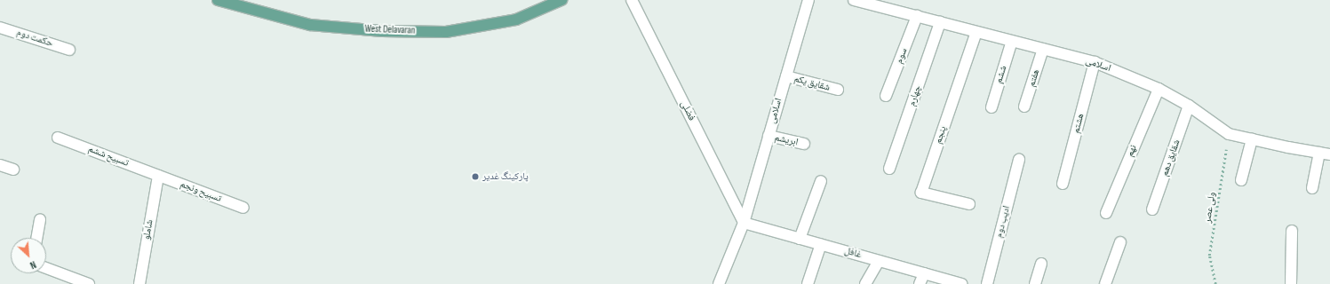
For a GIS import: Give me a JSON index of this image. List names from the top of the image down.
{
  "streets": {
    "main road": ["West Delavaran"],
    "street": [
      "حکمت دوم",
      "سوم",
      "اسلامی",
      "ششم",
      "هفتم",
      "شقایق یکم",
      "چهارم",
      "فضلی",
      "هشتم",
      "پنجم",
      "ابریشم",
      "نهم",
      "تسبیح ششم",
      "شقایق دهم",
      "تسبیح ونجم",
      "ادیب دوم",
      "شاملو",
      "غافل"
    ],
    "path": ["ولی عصر"]
  },
  "crossings": [
    ["سوم", "اسلامی"],
    ["اسلامی", "ششم"],
    ["اسلامی", "هفتم"],
    ["اسلامی", "شقایق یکم"],
    ["اسلامی", "چهارم"],
    ["اسلامی", "فضلی"],
    ["اسلامی", "هشتم"],
    ["اسلامی", "پنجم"],
    ["اسلامی", "ابریشم"],
    ["اسلامی", "نهم"],
    ["اسلامی", "شقایق دهم"],
    ["اسلامی", "ولی عصر"],
    ["اسلامی", "غافل"],
    ["فضلی", "غافل"],
    ["تسبیح ششم", "تسبیح ونجم"],
    ["تسبیح ششم", "شاملو"],
    ["تسبیح ونجم", "شاملو"]
  ],
  "places": ["پارکینگ غدیر"],
  "north": "bottom right"
}
